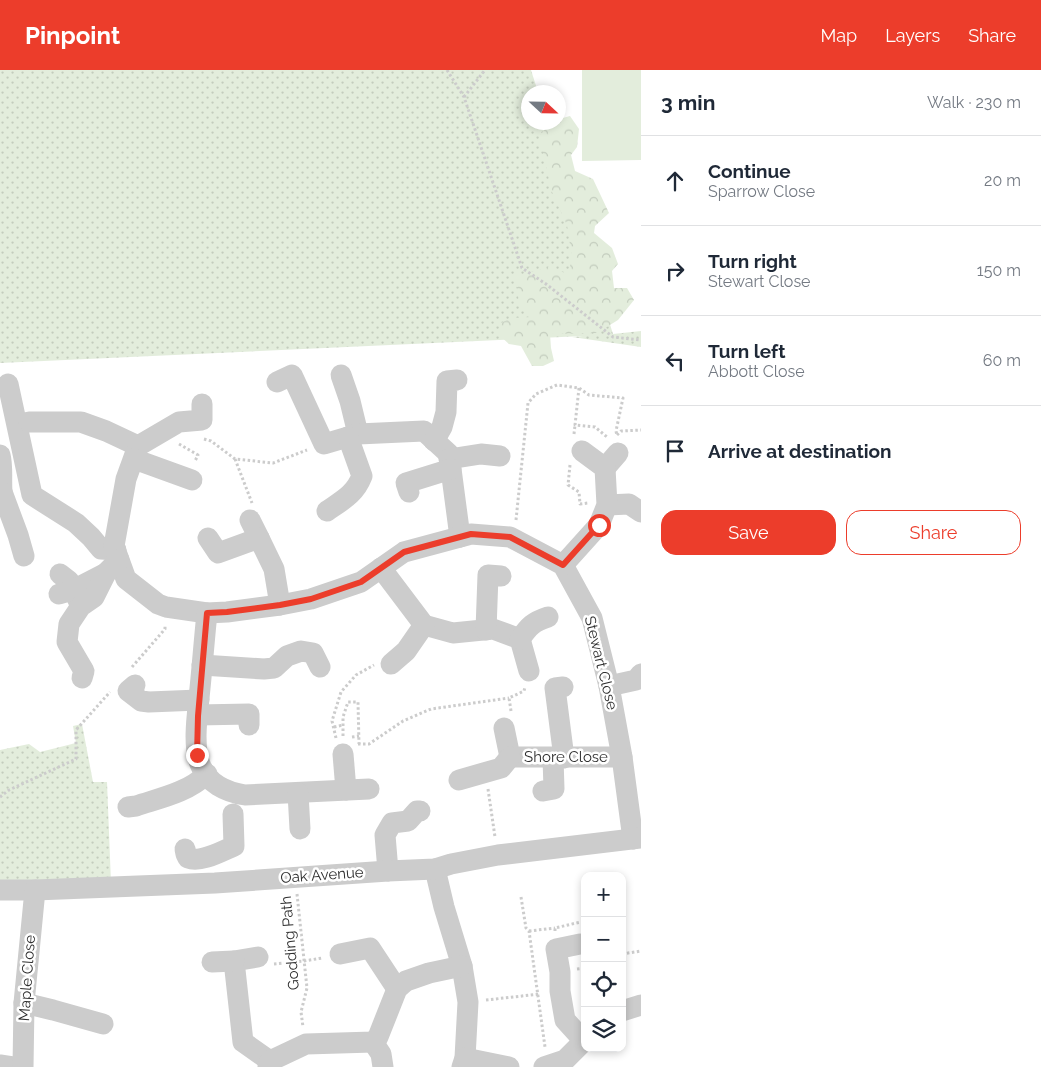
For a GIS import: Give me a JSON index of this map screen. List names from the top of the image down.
{
  "streets": {
    "street": [
      "Stewart Close",
      "Shore Close",
      "Oak Avenue",
      "Maple Close"
    ],
    "path": ["Godding Path"]
  },
  "crossings": [
    ["Stewart Close", "Shore Close"],
    ["Stewart Close", "Oak Avenue"],
    ["Oak Avenue", "Godding Path"],
    ["Oak Avenue", "Maple Close"]
  ],
  "north": "right",
  "page": {
    "header": "Pinpoint",
    "nav": ["Map", "Layers", "Share"],
    "heading": ["3 min", "Walk · 230 m"],
    "list": [
      ["Continue", "Sparrow Close", "20 m"],
      ["Turn right", "Stewart Close", "150 m"],
      ["Turn left", "Abbott Close", "60 m"],
      "Arrive at destination"
    ],
    "buttons": ["Save", "Share"],
    "map_buttons": ["+", "−"]
  }
}
